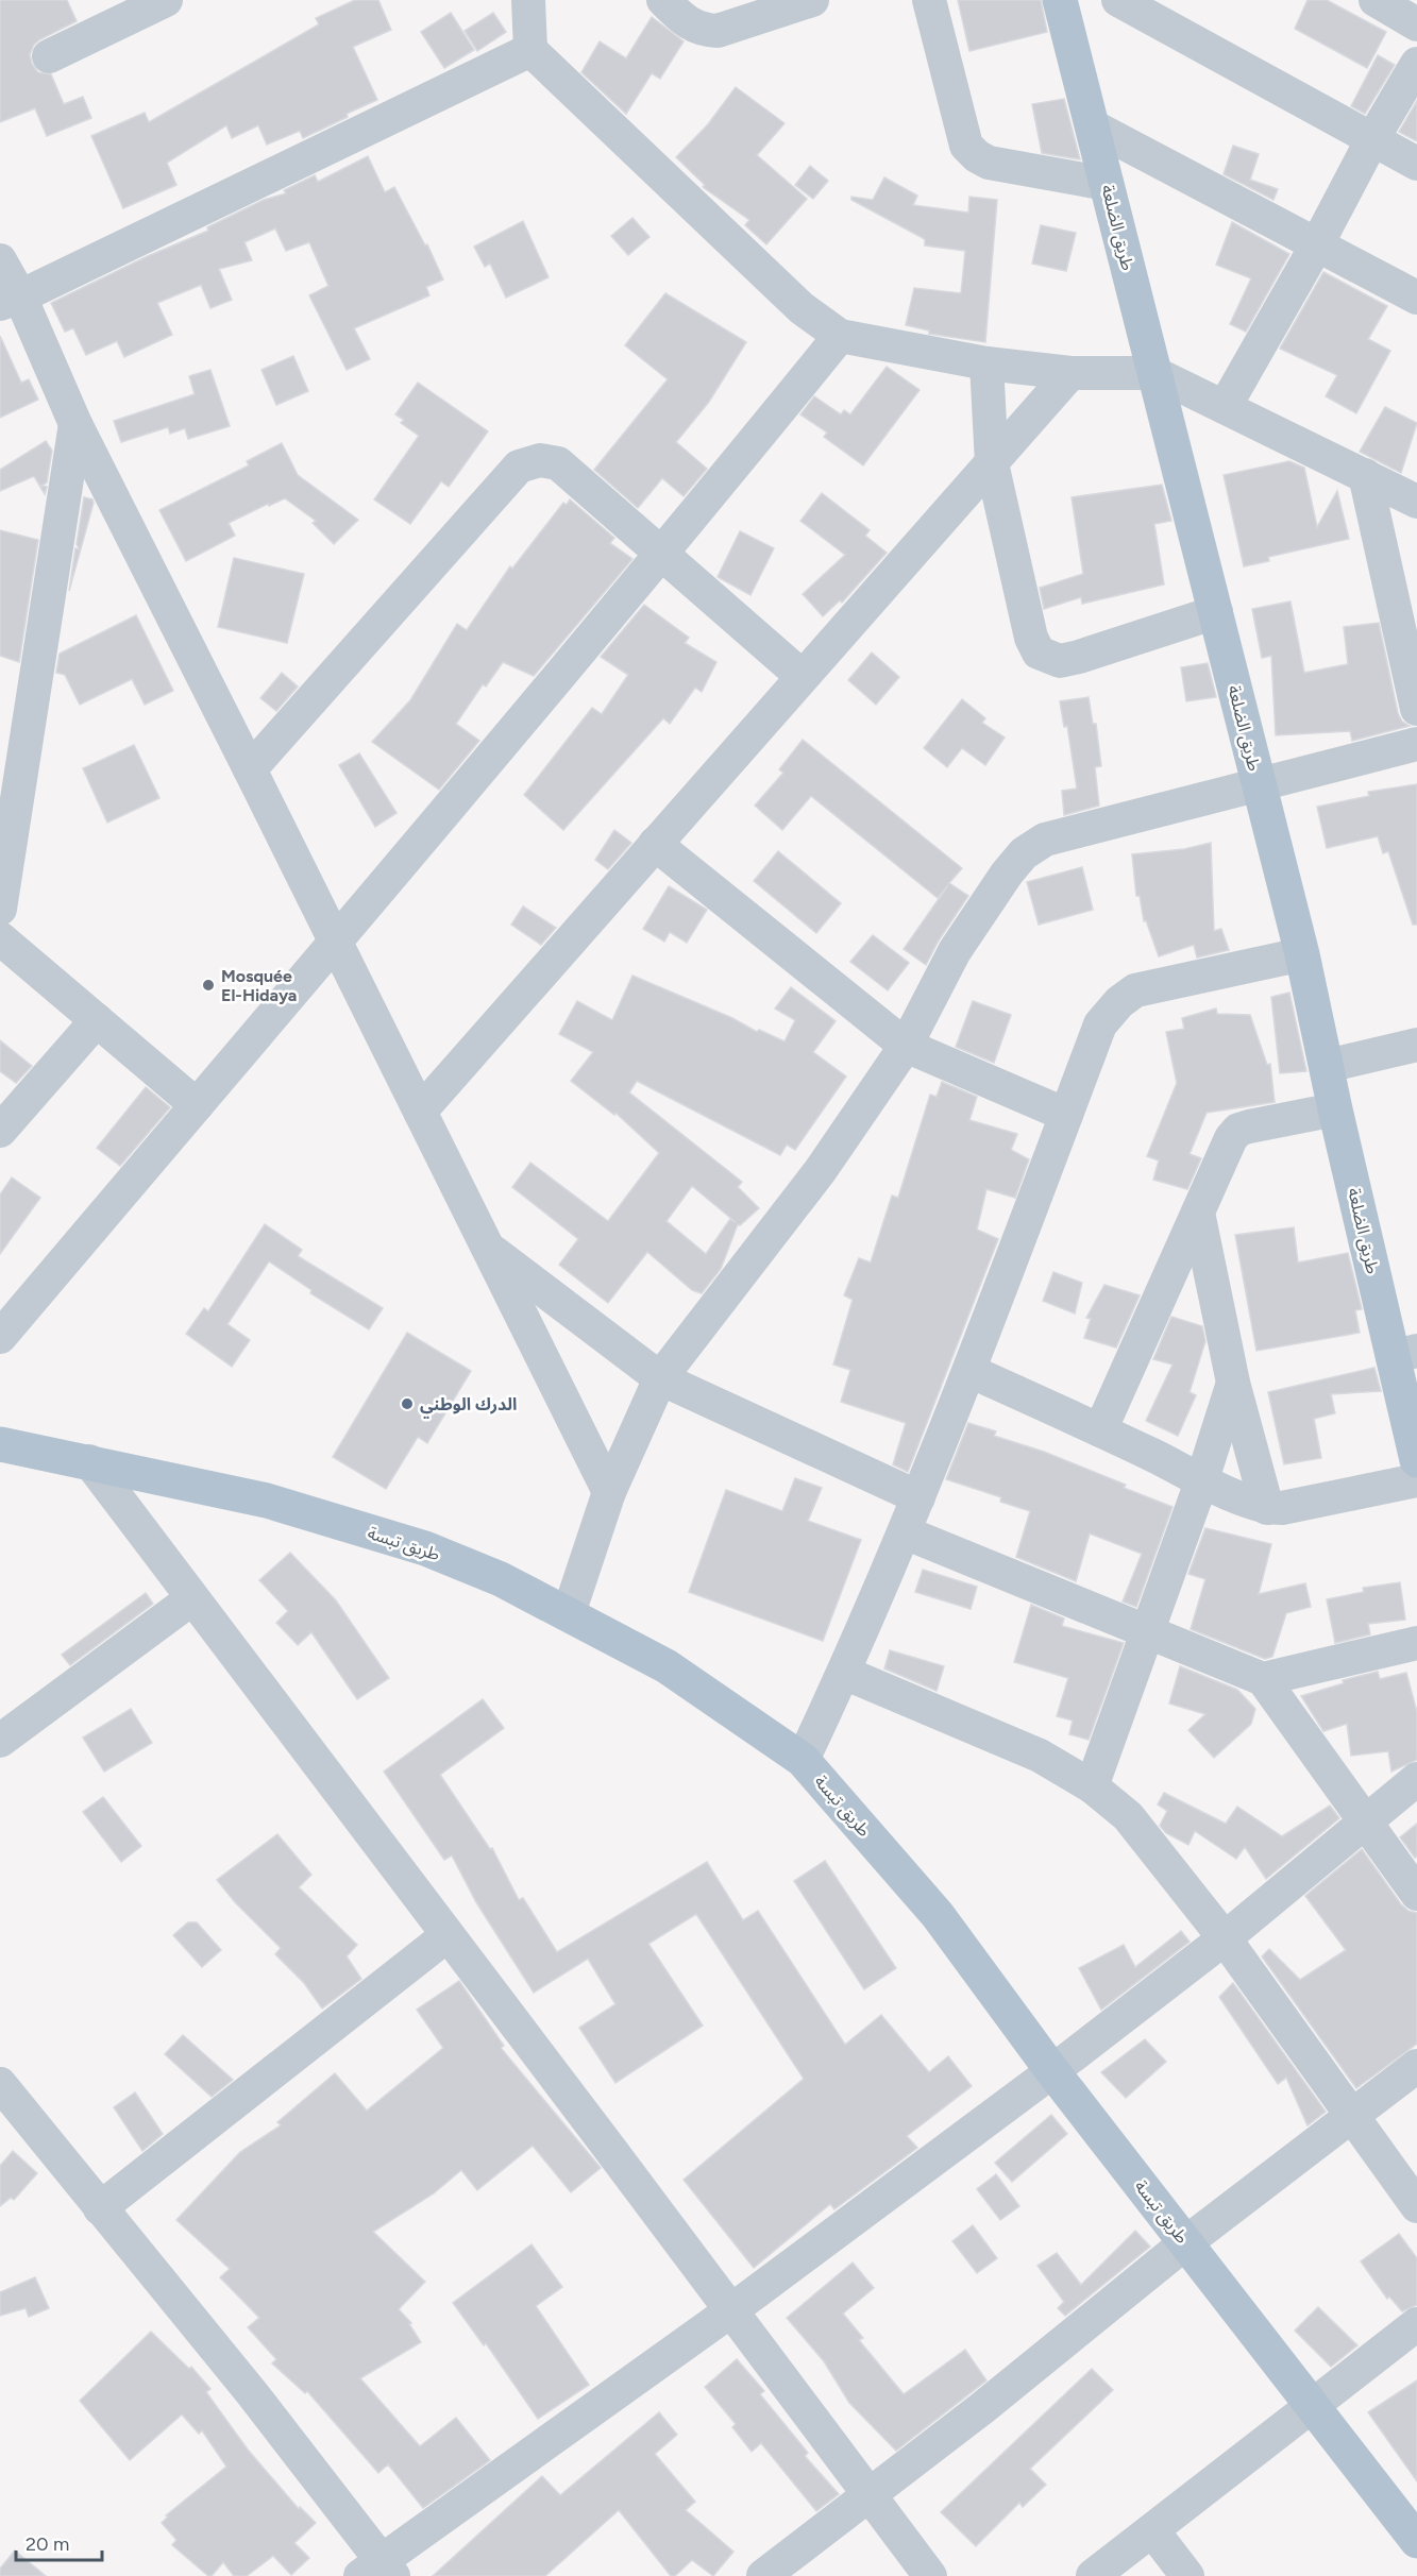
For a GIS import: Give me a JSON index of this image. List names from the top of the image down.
{
  "streets": {
    "main road": ["طريق الضلعة", "طريق تبسة"]
  },
  "places": ["Mosquée El-Hidaya", "الدرك الوطني"],
  "scale_bar": "20 m"
}
